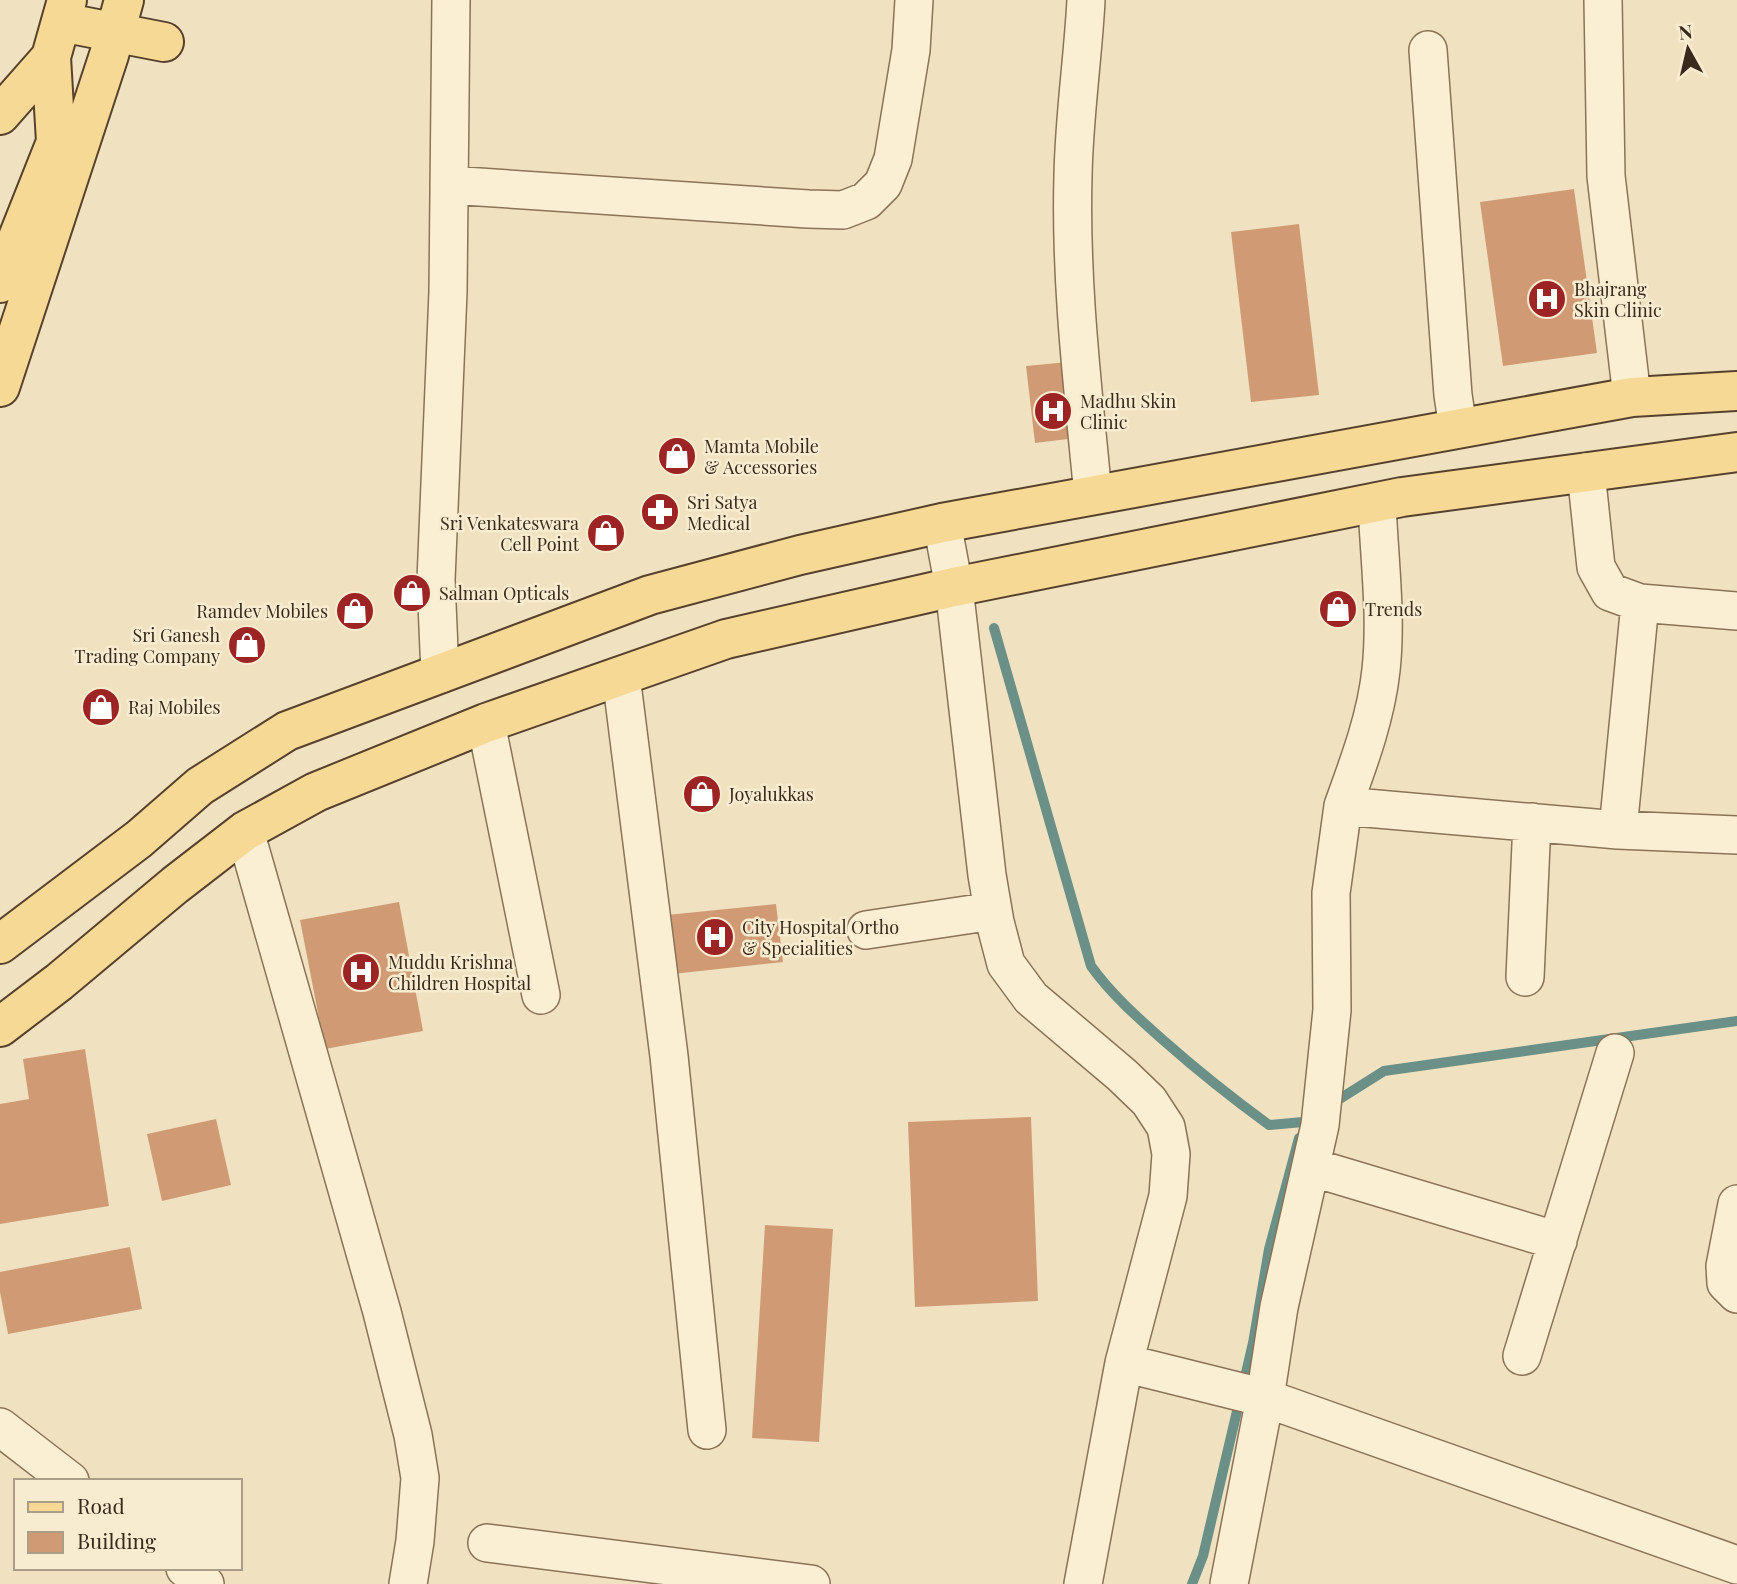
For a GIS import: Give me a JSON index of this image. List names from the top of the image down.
{
  "places": {
    "hospital": [
      "Bhajrang Skin Clinic",
      "Madhu Skin Clinic",
      "City Hospital Ortho & Specialities",
      "Muddu Krishna Children Hospital"
    ],
    "shop": [
      "Mamta Mobile & Accessories",
      "Sri Venkateswara Cell Point",
      "Salman Opticals",
      "Trends",
      "Ramdev Mobiles",
      "Sri Ganesh Trading Company",
      "Raj Mobiles",
      "Joyalukkas"
    ],
    "pharmacy": ["Sri Satya Medical"]
  },
  "legend": ["Road", "Building"],
  "north": "top"
}
